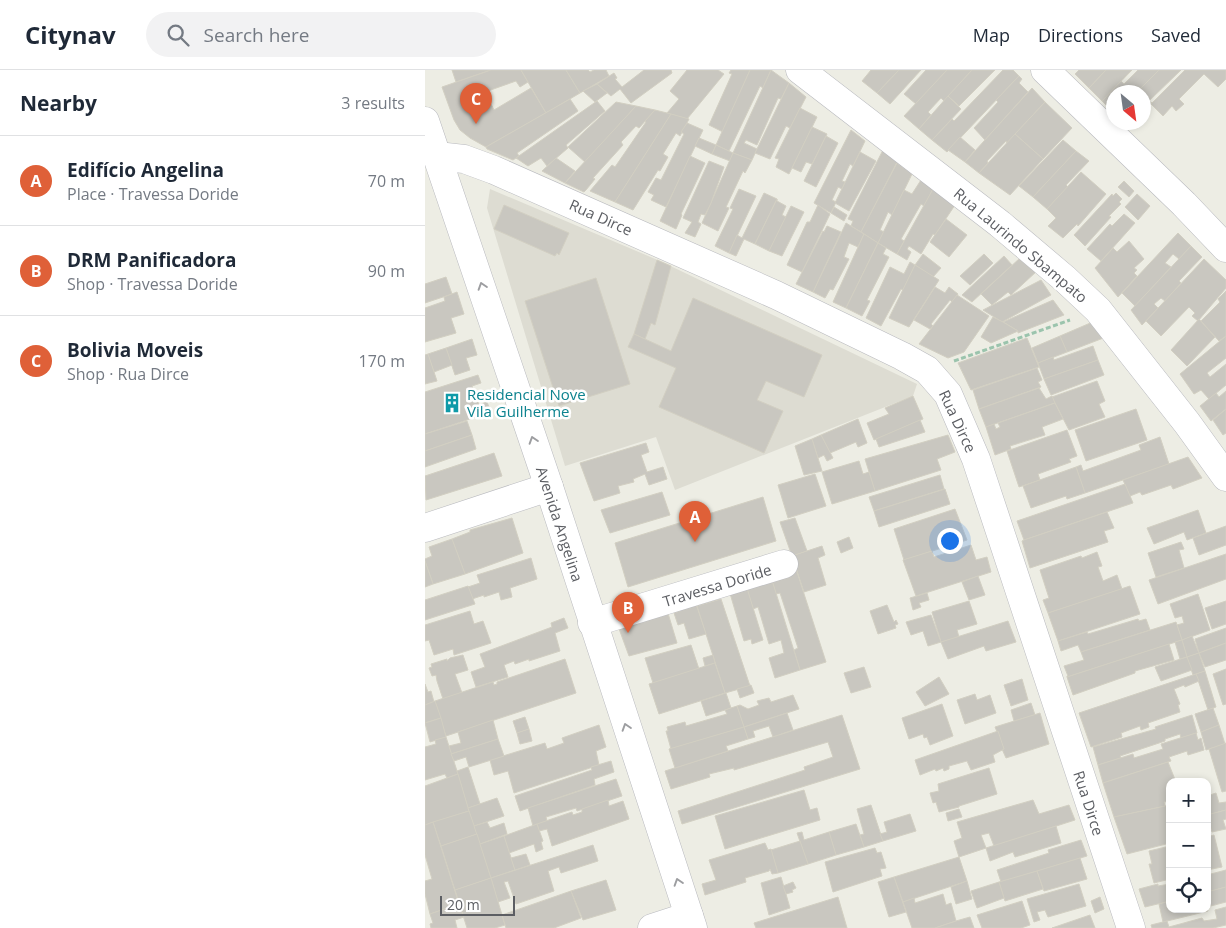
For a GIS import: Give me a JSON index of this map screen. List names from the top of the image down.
{
  "streets": {
    "street": [
      "Rua Dirce",
      "Rua Laurindo Sbampato",
      "Avenida Angelina",
      "Travessa Doride"
    ]
  },
  "crossings": [
    ["Rua Dirce", "Avenida Angelina"],
    ["Avenida Angelina", "Travessa Doride"]
  ],
  "one_way": ["Avenida Angelina"],
  "places": {
    "building": ["Residencial Nove Vila Guilherme"]
  },
  "scale_bar": "20 m",
  "north": "bottom right",
  "page": {
    "header": "Citynav",
    "search": "Search here",
    "nav": ["Map", "Directions", "Saved"],
    "heading": ["Nearby", "3 results"],
    "pins": ["C", "A", "B"],
    "list": [
      {
        "mark": "A",
        "name": "Edifício Angelina",
        "note": "Place · Travessa Doride",
        "value": "70 m"
      },
      {
        "mark": "B",
        "name": "DRM Panificadora",
        "note": "Shop · Travessa Doride",
        "value": "90 m"
      },
      {
        "mark": "C",
        "name": "Bolivia Moveis",
        "note": "Shop · Rua Dirce",
        "value": "170 m"
      }
    ],
    "map_buttons": ["+", "−"],
    "scale": "20 m"
  }
}
